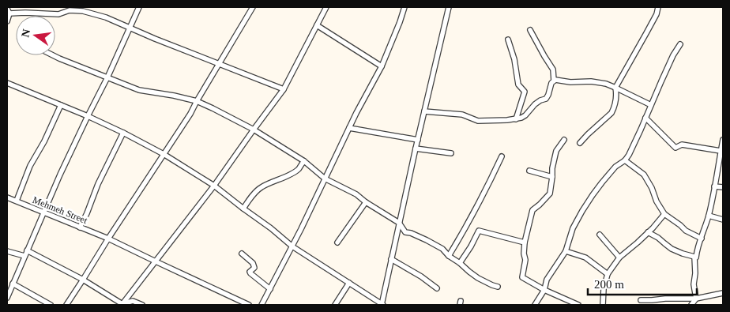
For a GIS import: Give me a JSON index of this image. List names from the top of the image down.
{
  "streets": {
    "street": ["Mehmeh Street"]
  },
  "scale_bar": "200 m",
  "north": "left"
}
